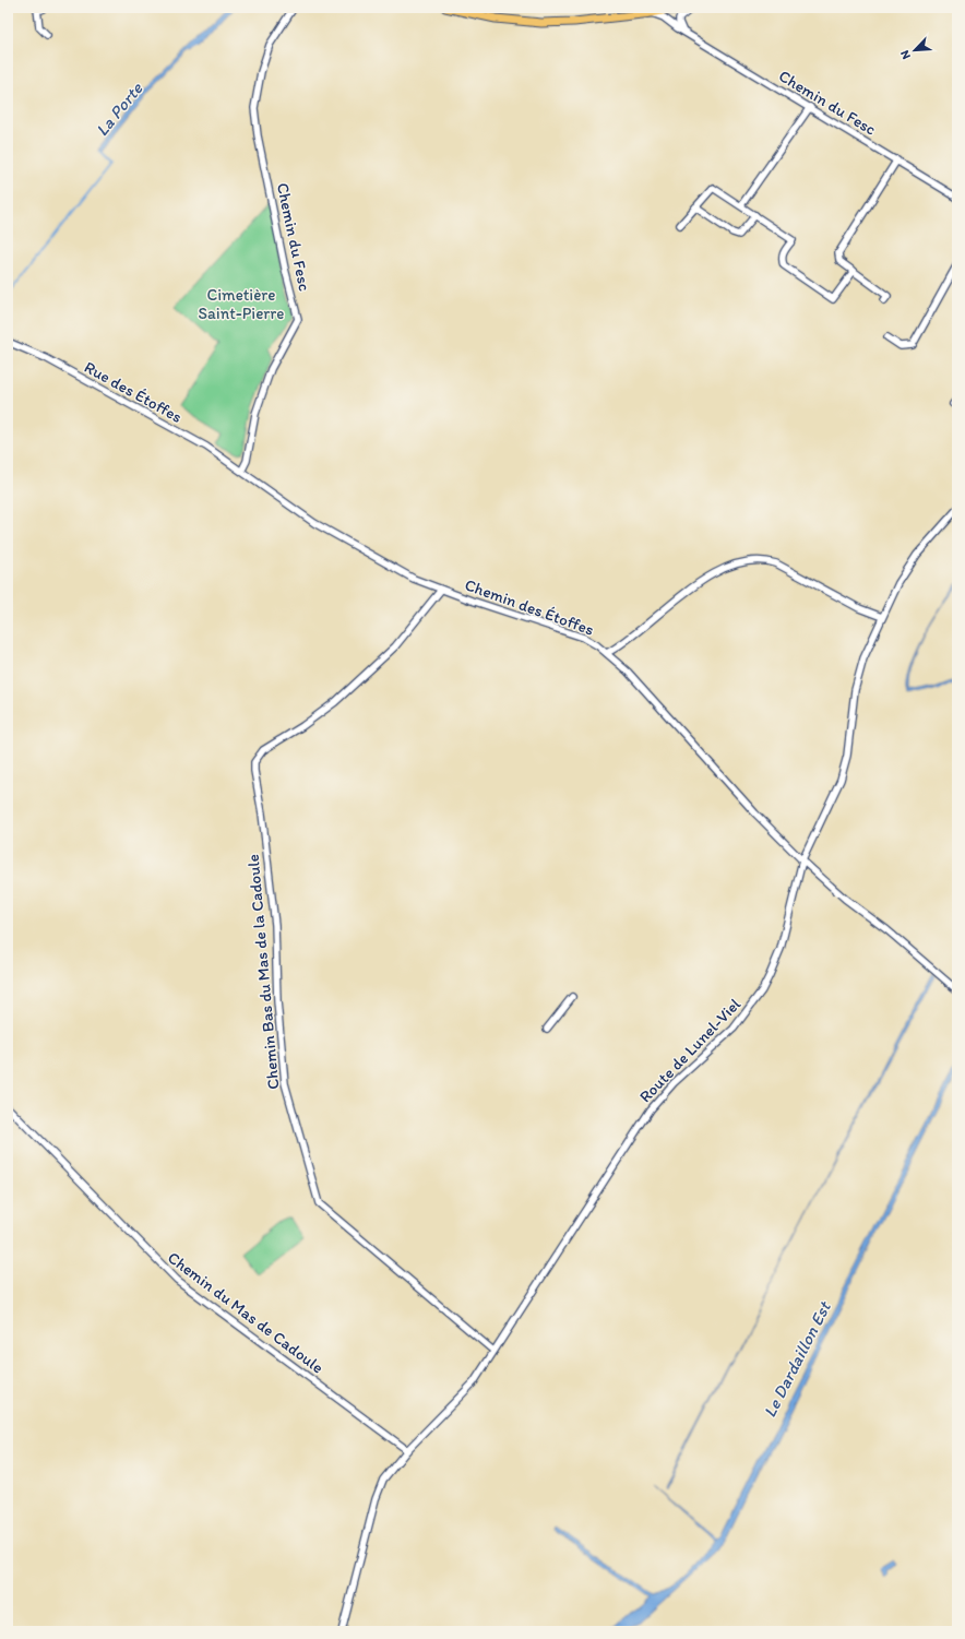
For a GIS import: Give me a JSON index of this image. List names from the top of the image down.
{
  "streets": {
    "street": [
      "Chemin du Fesc",
      "Rue des Étoffes",
      "Chemin des Étoffes",
      "Chemin Bas du Mas de la Cadoule",
      "Route de Lunel-Viel",
      "Chemin du Mas de Cadoule"
    ]
  },
  "crossings": [
    ["Chemin du Fesc", "Rue des Étoffes"],
    ["Chemin du Fesc", "Chemin des Étoffes"],
    ["Rue des Étoffes", "Chemin des Étoffes"],
    ["Chemin des Étoffes", "Chemin Bas du Mas de la Cadoule"],
    ["Chemin des Étoffes", "Route de Lunel-Viel"],
    ["Chemin Bas du Mas de la Cadoule", "Route de Lunel-Viel"],
    ["Route de Lunel-Viel", "Chemin du Mas de Cadoule"]
  ],
  "water": ["La Porte", "Le Dardaillon Est"],
  "parks": ["Cimetière Saint-Pierre"],
  "north": "bottom left"
}
